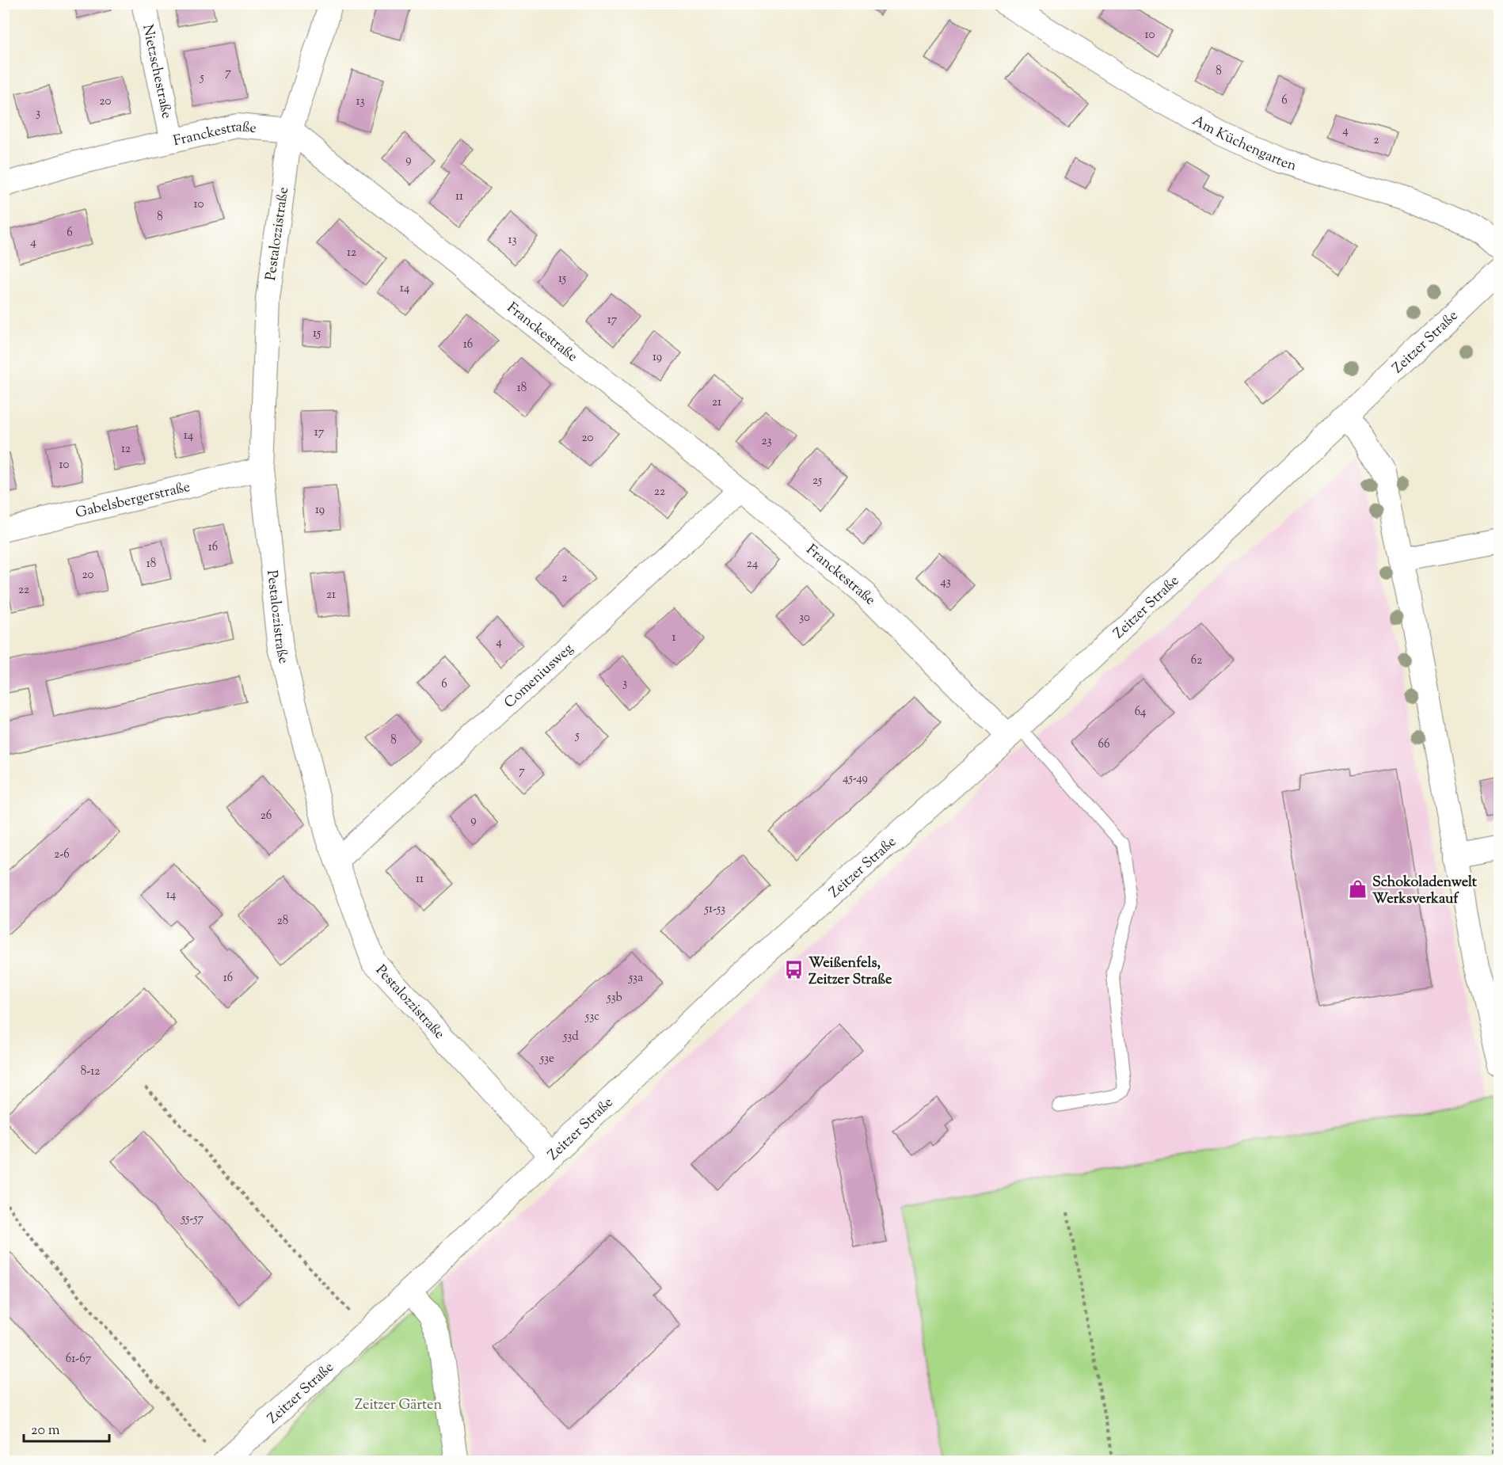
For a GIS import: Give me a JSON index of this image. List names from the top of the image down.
{
  "streets": {
    "street": [
      "Nietzschestraße",
      "Franckestraße",
      "Am Küchengarten",
      "Pestalozzistraße",
      "Zeitzer Straße",
      "Gabelsbergerstraße",
      "Comeniusweg"
    ]
  },
  "crossings": [
    ["Nietzschestraße", "Franckestraße"],
    ["Franckestraße", "Pestalozzistraße"],
    ["Franckestraße", "Zeitzer Straße"],
    ["Franckestraße", "Comeniusweg"],
    ["Pestalozzistraße", "Zeitzer Straße"],
    ["Pestalozzistraße", "Gabelsbergerstraße"],
    ["Pestalozzistraße", "Comeniusweg"]
  ],
  "parks": ["Zeitzer Gärten"],
  "places": {
    "shop": ["Schokoladenwelt Werksverkauf"],
    "bus stop": ["Weißenfels, Zeitzer Straße"]
  },
  "house_numbers": [
    "10",
    "8",
    "7",
    "5",
    "6",
    "20",
    "13",
    "3",
    "4",
    "2",
    "9",
    "11",
    "10",
    "8",
    "6",
    "13",
    "4",
    "12",
    "15",
    "14",
    "17",
    "15",
    "16",
    "19",
    "18",
    "21",
    "17",
    "14",
    "20",
    "23",
    "12",
    "10",
    "25",
    "22",
    "19",
    "16",
    "18",
    "24",
    "20",
    "2",
    "43",
    "22",
    "21",
    "30",
    "1",
    "4",
    "62",
    "3",
    "6",
    "64",
    "5",
    "8",
    "66",
    "7",
    "45-49",
    "26",
    "9",
    "2-6",
    "11",
    "14",
    "51-53",
    "28",
    "16",
    "53a",
    "53b",
    "53c",
    "53d",
    "53e",
    "8-12",
    "55-57",
    "61-67"
  ],
  "scale_bar": "20 m"
}
